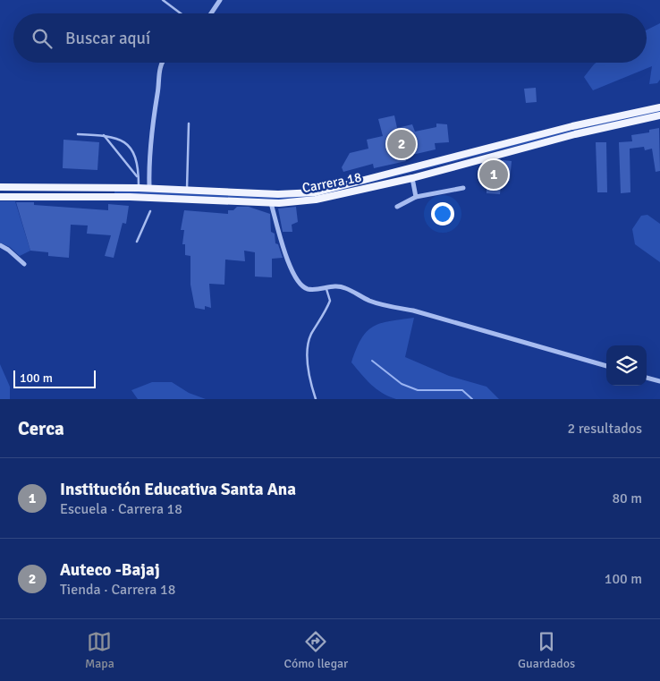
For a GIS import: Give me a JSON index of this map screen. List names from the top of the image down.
{
  "streets": {
    "main road": ["Carrera 18"]
  },
  "scale_bar": "100 m",
  "page": {
    "search": "Buscar aquí",
    "pins": ["2", "1"],
    "scale": "100 m",
    "heading": ["Cerca", "2 resultados"],
    "list": [
      {
        "mark": "1",
        "name": "Institución Educativa Santa Ana",
        "note": "Escuela · Carrera 18",
        "value": "80 m"
      },
      {
        "mark": "2",
        "name": "Auteco -Bajaj",
        "note": "Tienda · Carrera 18",
        "value": "100 m"
      }
    ],
    "nav": ["Mapa", "Cómo llegar", "Guardados"]
  }
}
